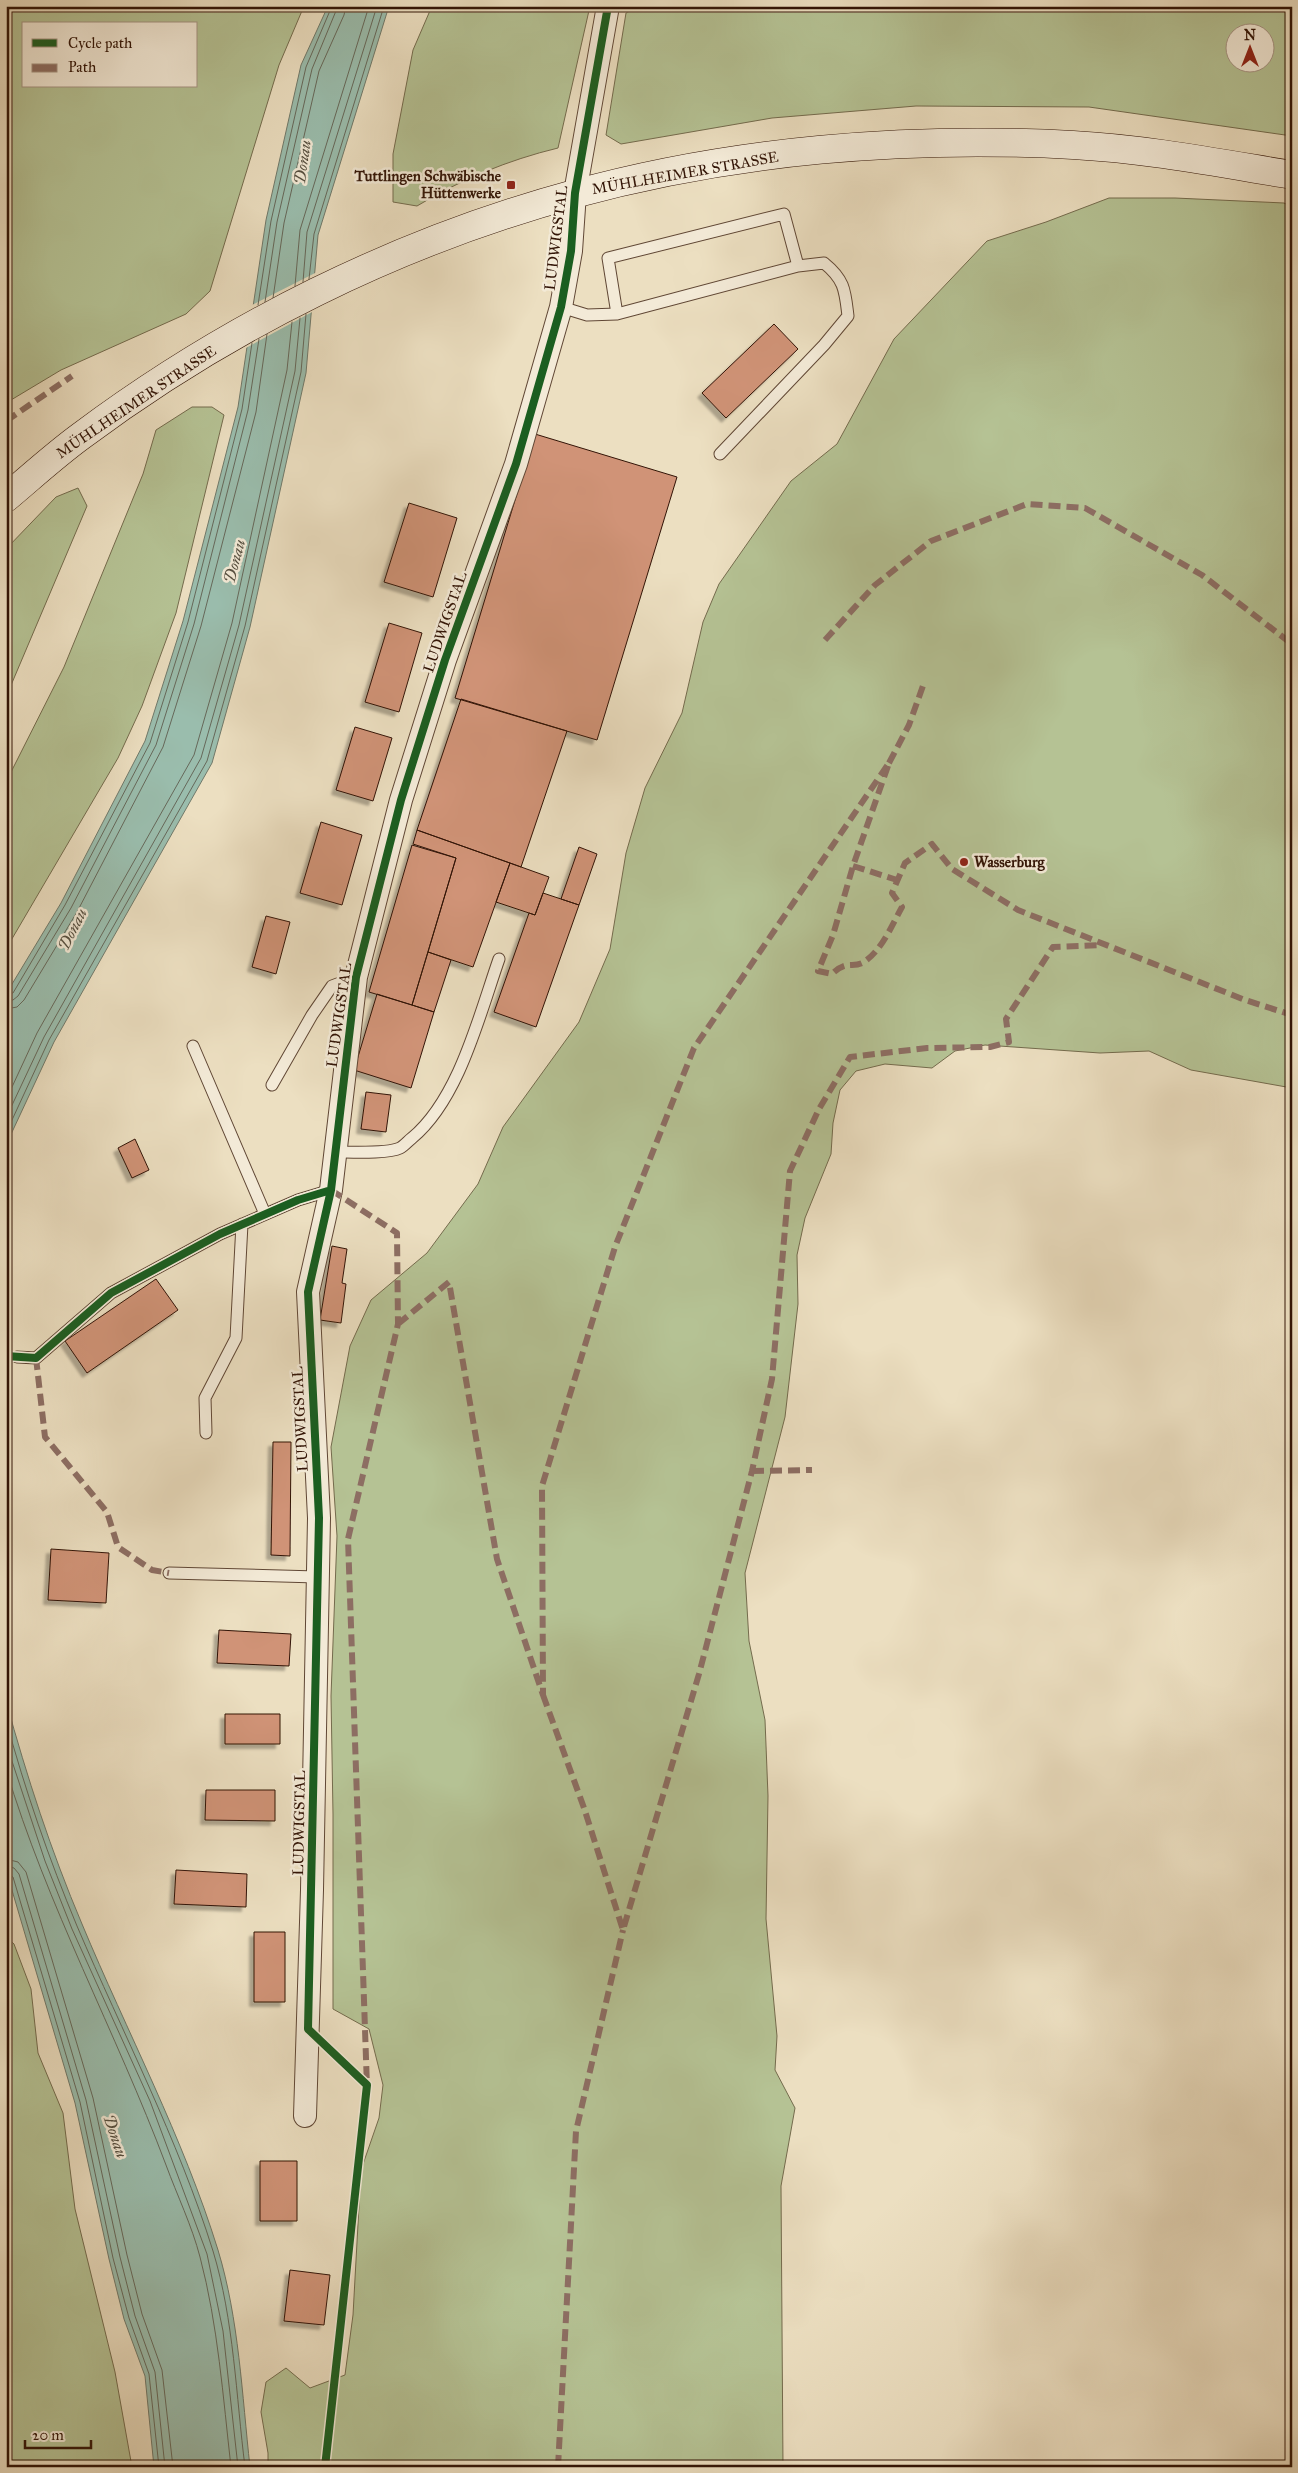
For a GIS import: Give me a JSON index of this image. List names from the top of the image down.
{
  "streets": {
    "main road": ["MÜHLHEIMER STRASSE"],
    "street": ["LUDWIGSTAL"]
  },
  "crossings": [
    ["MÜHLHEIMER STRASSE", "LUDWIGSTAL"]
  ],
  "water": ["Donau"],
  "places": {
    "transit": ["Tuttlingen Schwäbische Hüttenwerke"],
    "other": ["Wasserburg"]
  },
  "legend": ["Cycle path", "Path"],
  "scale_bar": "20 m",
  "north": "top"
}
